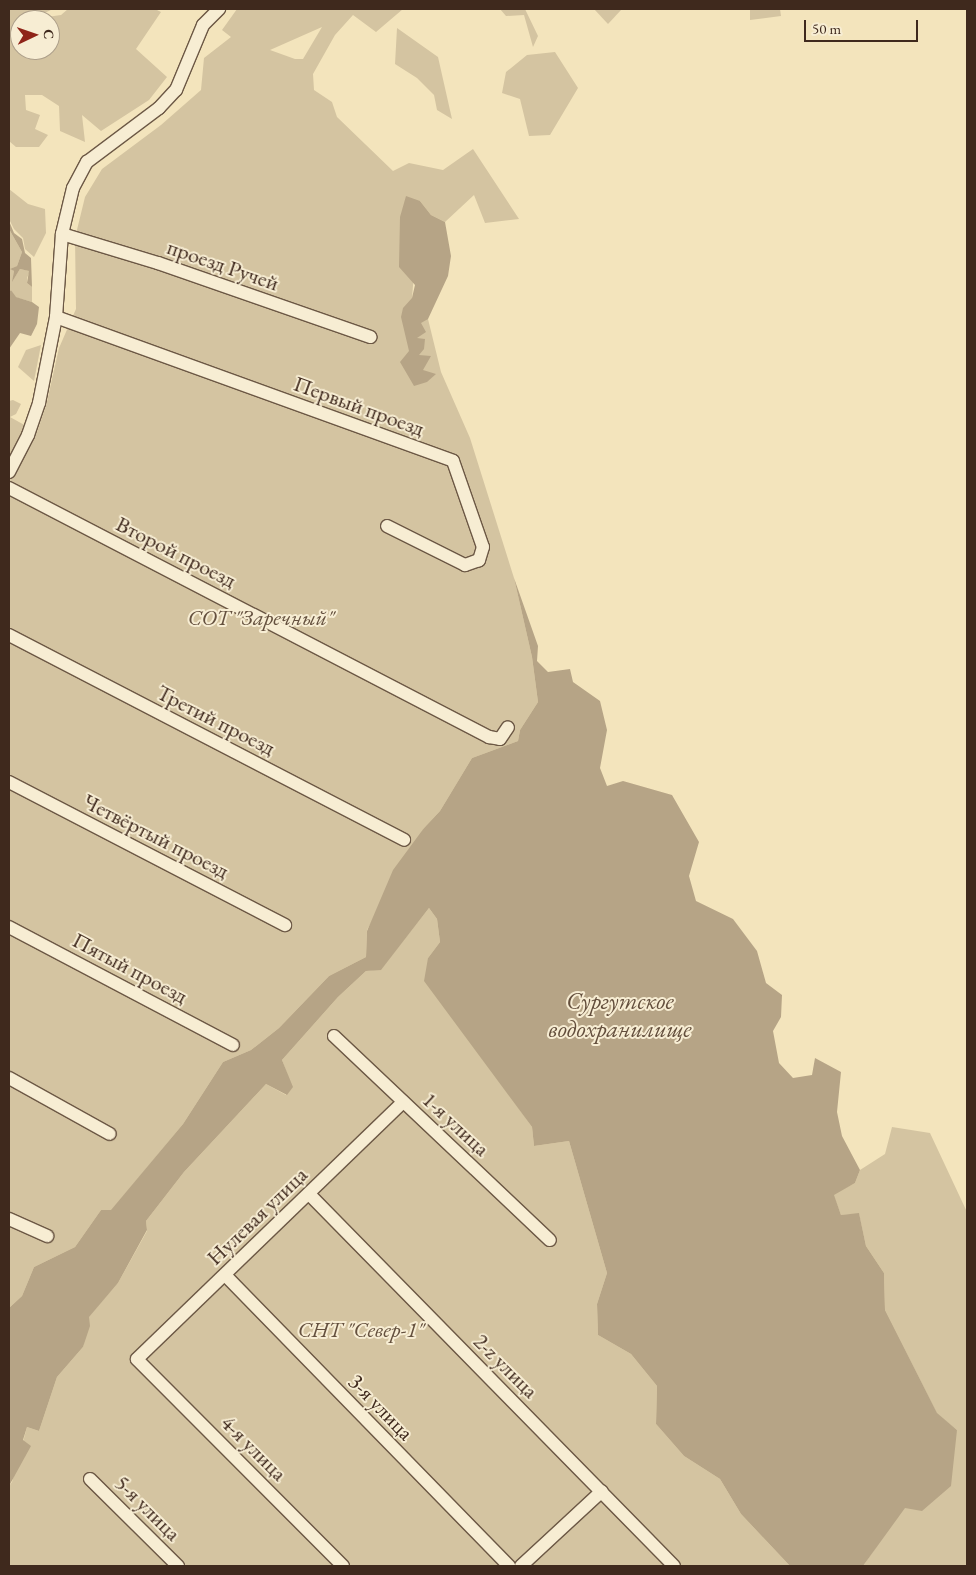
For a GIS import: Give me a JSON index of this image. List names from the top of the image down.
{
  "streets": {
    "street": [
      "проезд Ручей",
      "Первый проезд",
      "Второй проезд",
      "Третий проезд",
      "Четвёртый проезд",
      "Пятый проезд",
      "1-я улица",
      "Нулевая улица",
      "2-z улица",
      "3-я улица",
      "4-я улица",
      "5-я улица"
    ]
  },
  "crossings": [
    ["1-я улица", "Нулевая улица"],
    ["Нулевая улица", "2-z улица"],
    ["Нулевая улица", "3-я улица"],
    ["Нулевая улица", "4-я улица"]
  ],
  "water": ["Сургутское водохранилище"],
  "parks": ["СОТ \"Заречный\"", "СНТ \"Север-1\""],
  "scale_bar": "50 m",
  "north": "right"
}
